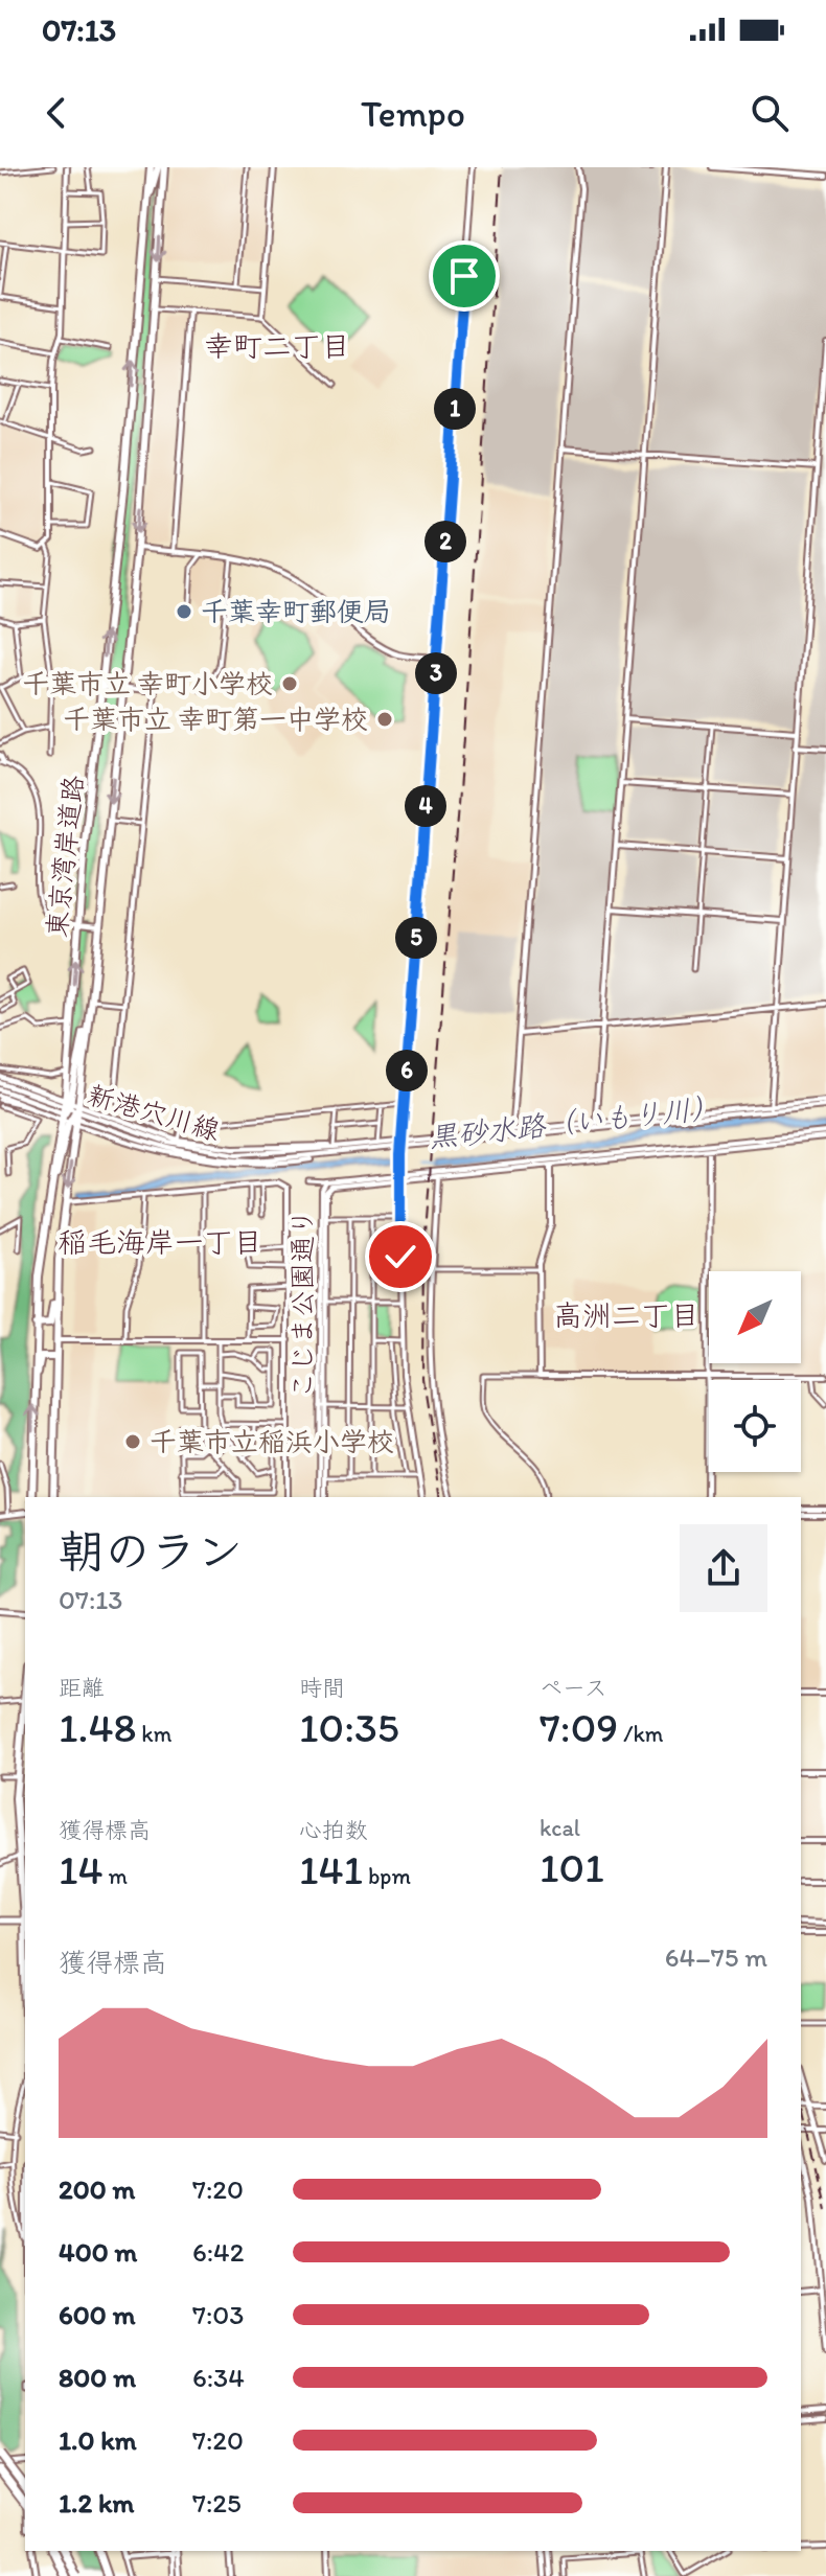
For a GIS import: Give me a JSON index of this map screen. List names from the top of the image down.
{
  "streets": {
    "highway": ["東京湾岸道路"],
    "street": ["新港穴川線", "こじま公園通り"]
  },
  "districts": ["幸町二丁目", "稲毛海岸一丁目", "高洲二丁目"],
  "water": ["黒砂水路（いもり川）"],
  "places": [
    "千葉幸町郵便局",
    "千葉市立 幸町小学校",
    "千葉市立 幸町第一中学校",
    "千葉市立稲浜小学校"
  ],
  "north": "bottom left",
  "page": {
    "status": "07:13",
    "header": "Tempo",
    "pins": [
      "1",
      "2",
      "3",
      "4",
      "5",
      "6"
    ],
    "heading": ["朝のラン", "07:13"],
    "stats": [
      ["距離", "1.48 km"],
      ["時間", "10:35"],
      ["ペース", "7:09 /km"],
      ["獲得標高", "14 m"],
      ["心拍数", "141 bpm"],
      ["kcal", "101"]
    ],
    "chart": ["獲得標高", "64–75 m"],
    "list": [
      {
        "name": "200 m",
        "note": "7:20"
      },
      {
        "name": "400 m",
        "note": "6:42"
      },
      {
        "name": "600 m",
        "note": "7:03"
      },
      {
        "name": "800 m",
        "note": "6:34"
      },
      {
        "name": "1.0 km",
        "note": "7:20"
      },
      {
        "name": "1.2 km",
        "note": "7:25"
      }
    ]
  }
}
